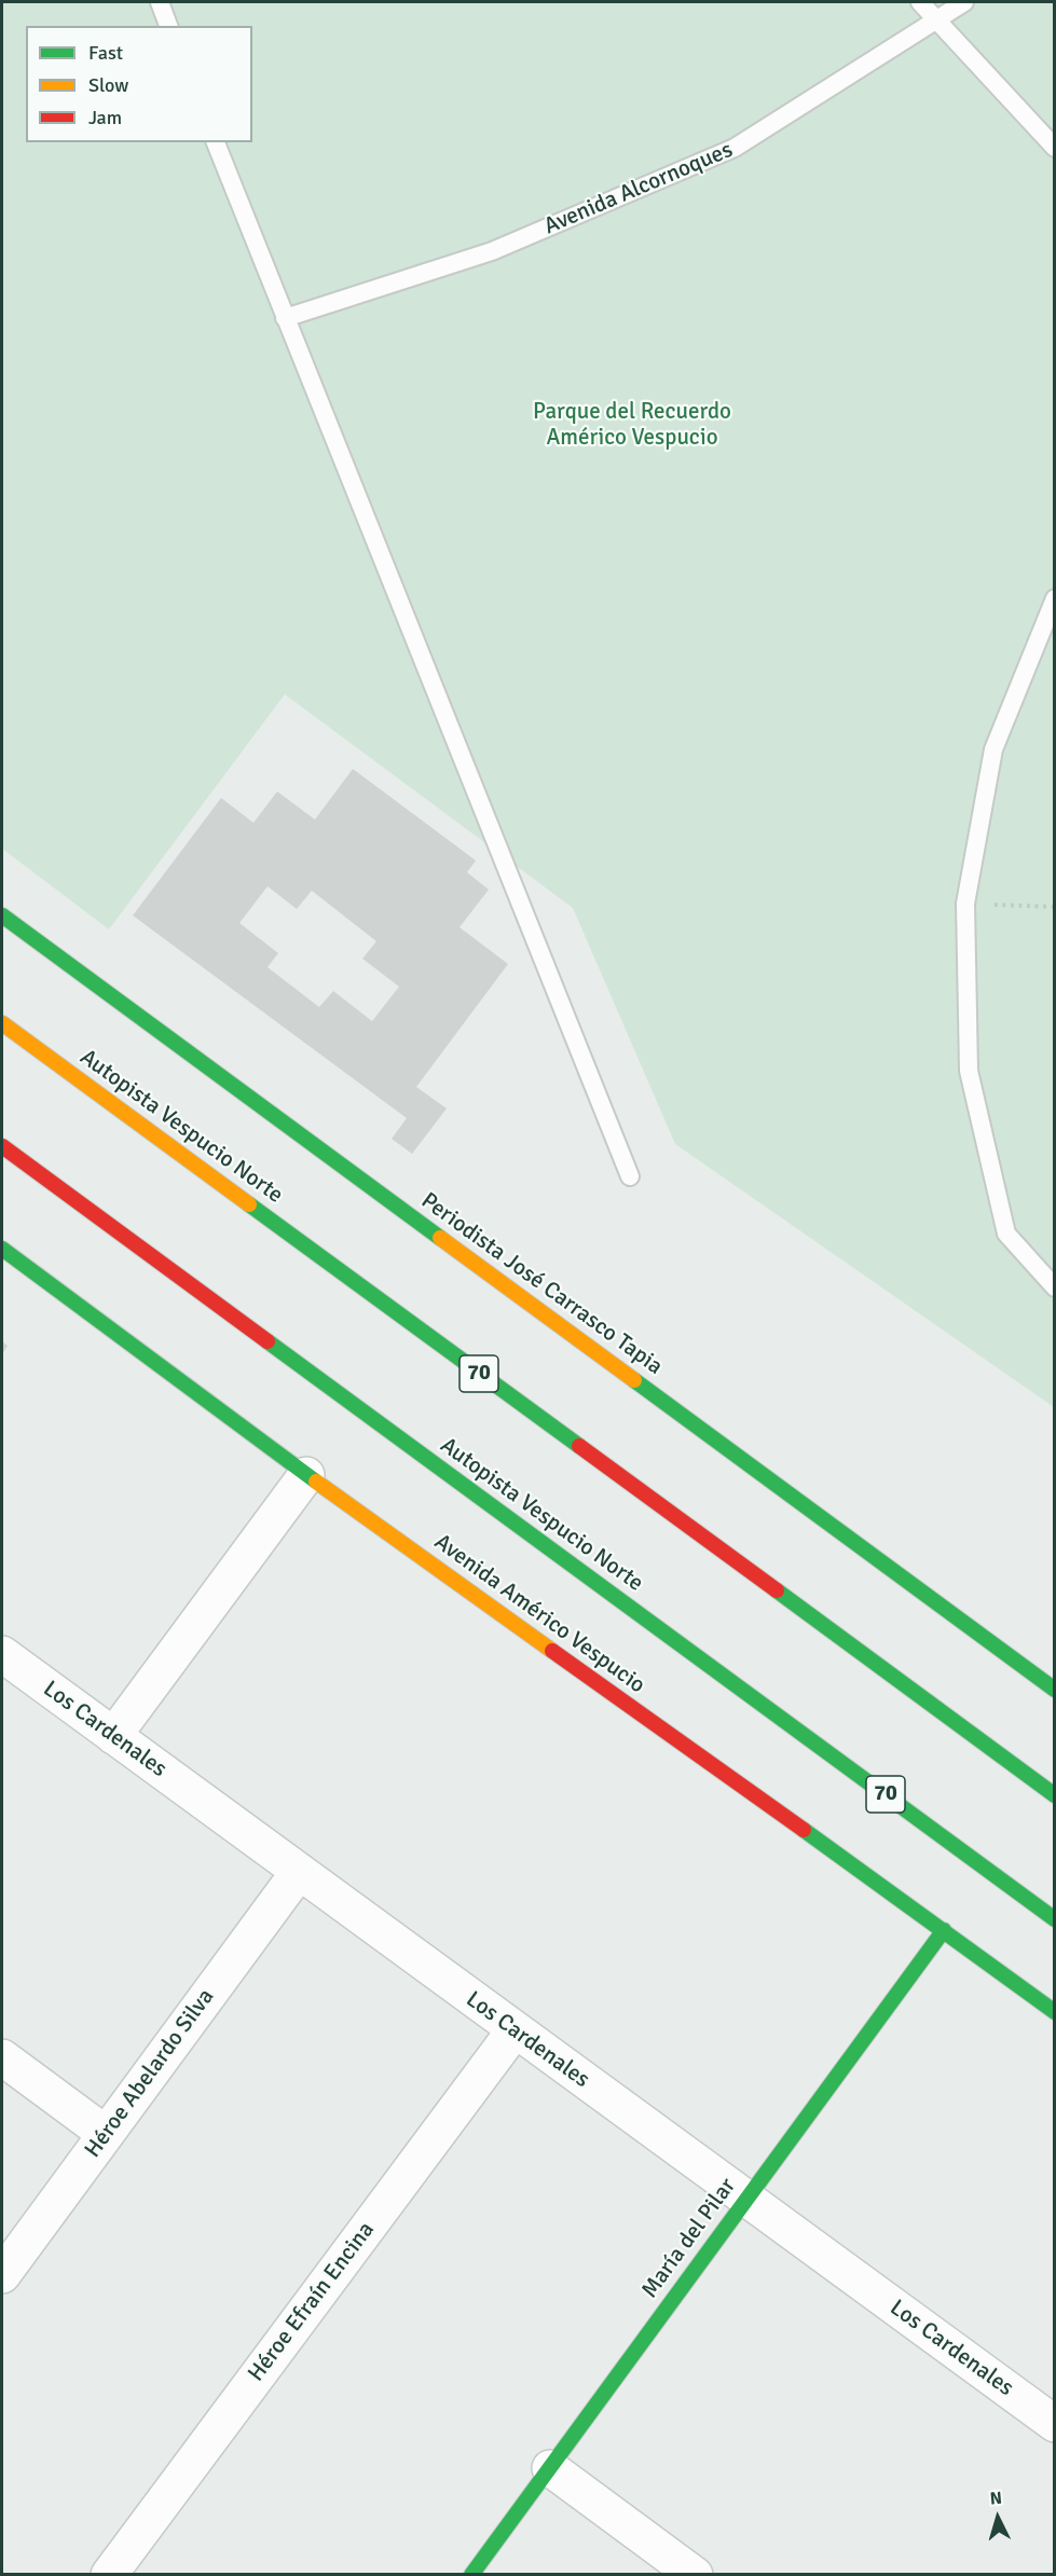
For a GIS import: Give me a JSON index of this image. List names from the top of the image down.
{
  "streets": {
    "main road": [
      "Autopista Vespucio Norte",
      "Periodista José Carrasco Tapia",
      "70",
      "Avenida Américo Vespucio",
      "María del Pilar"
    ],
    "street": ["Los Cardenales", "Héroe Abelardo Silva", "Héroe Efraín Encina"],
    "lane": ["Avenida Alcornoques"]
  },
  "crossings": [
    ["Avenida Américo Vespucio", "María del Pilar"],
    ["Los Cardenales", "Héroe Abelardo Silva"],
    ["Los Cardenales", "María del Pilar"],
    ["Los Cardenales", "Héroe Efraín Encina"]
  ],
  "parks": ["Parque del Recuerdo Américo Vespucio"],
  "legend": ["Fast", "Slow", "Jam"],
  "north": "top"
}
